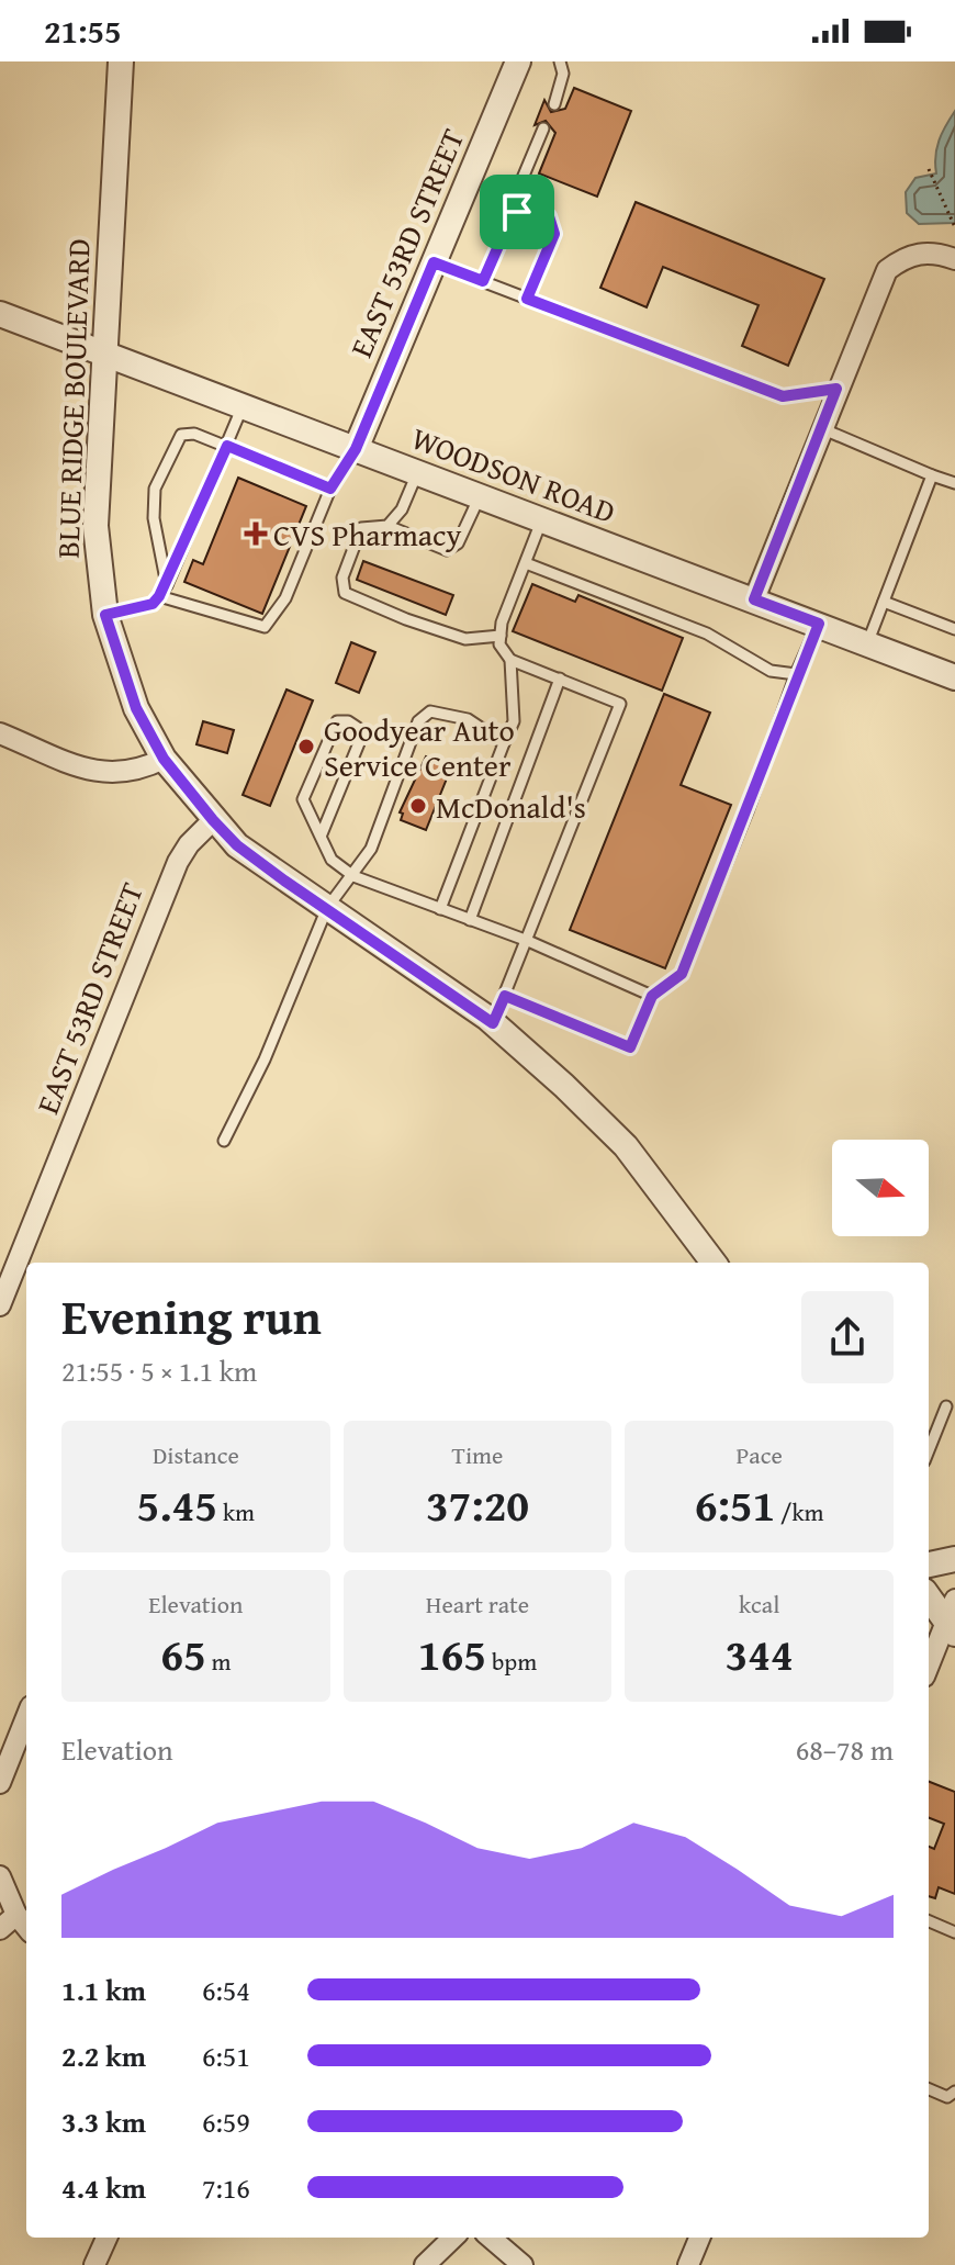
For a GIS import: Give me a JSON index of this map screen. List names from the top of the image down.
{
  "streets": {
    "street": ["EAST 53RD STREET", "BLUE RIDGE BOULEVARD", "WOODSON ROAD"]
  },
  "crossings": [
    ["EAST 53RD STREET", "BLUE RIDGE BOULEVARD"],
    ["EAST 53RD STREET", "WOODSON ROAD"],
    ["BLUE RIDGE BOULEVARD", "WOODSON ROAD"]
  ],
  "places": {
    "health": ["CVS Pharmacy"],
    "other": ["Goodyear Auto Service Center", "McDonald's"]
  },
  "north": "right",
  "page": {
    "status": "21:55",
    "heading": ["Evening run", "21:55 · 5 × 1.1 km"],
    "stats": [
      ["Distance", "5.45 km"],
      ["Time", "37:20"],
      ["Pace", "6:51 /km"],
      ["Elevation", "65 m"],
      ["Heart rate", "165 bpm"],
      ["kcal", "344"]
    ],
    "chart": ["Elevation", "68–78 m"],
    "list": [
      {
        "name": "1.1 km",
        "note": "6:54"
      },
      {
        "name": "2.2 km",
        "note": "6:51"
      },
      {
        "name": "3.3 km",
        "note": "6:59"
      },
      {
        "name": "4.4 km",
        "note": "7:16"
      }
    ]
  }
}
